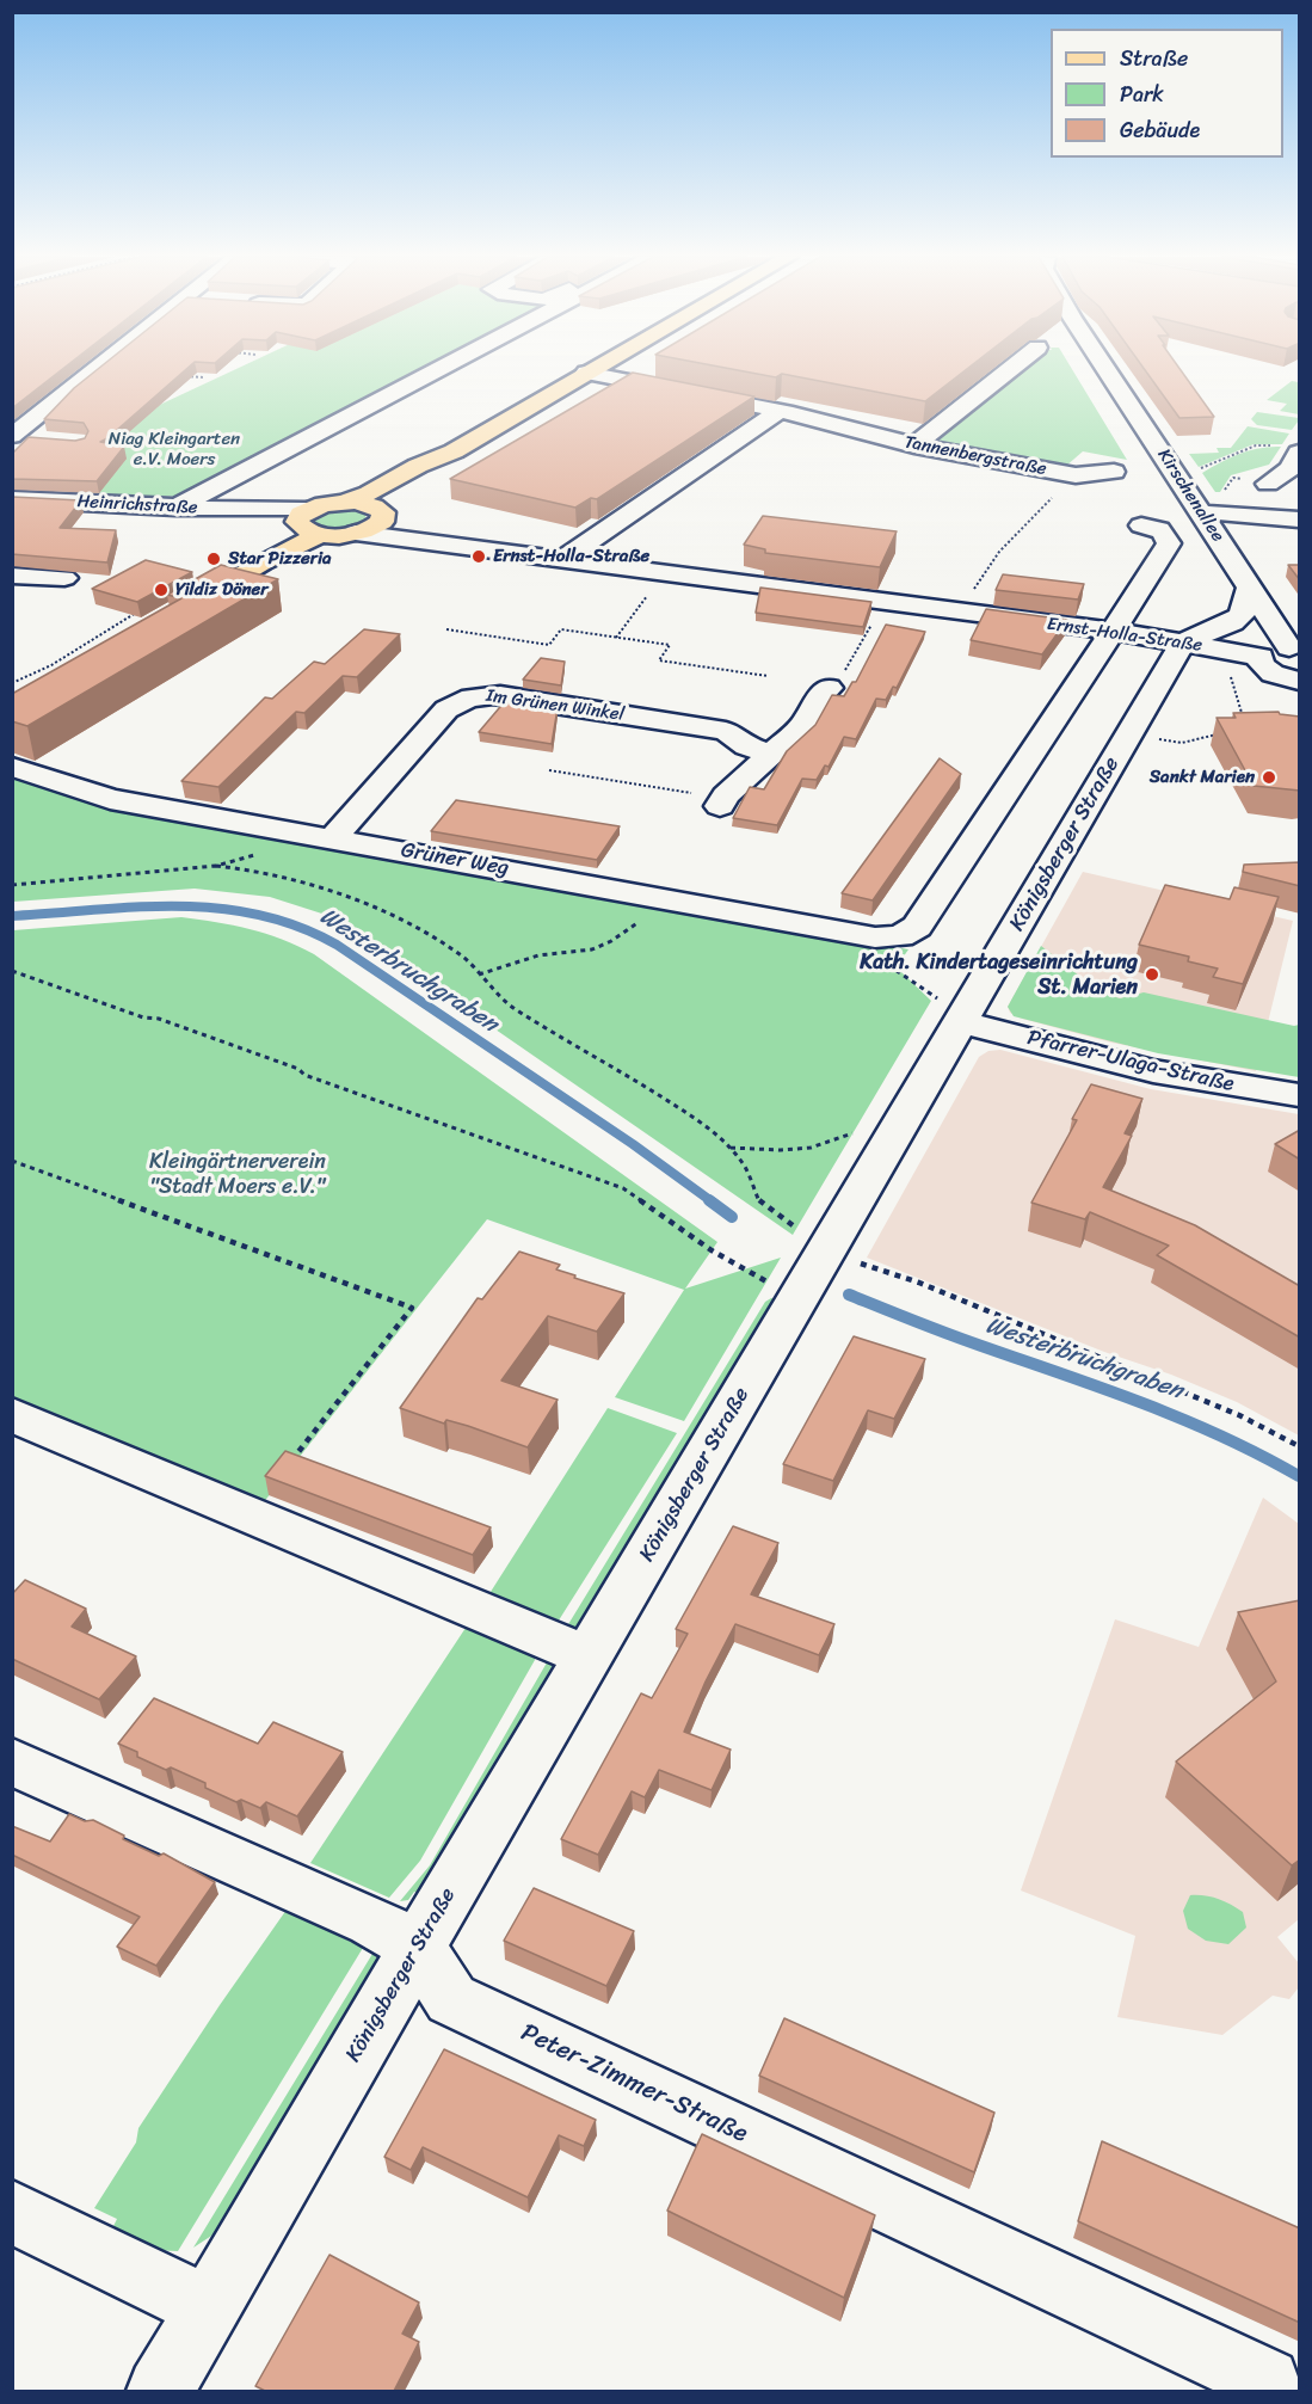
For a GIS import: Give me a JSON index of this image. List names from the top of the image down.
{
  "streets": {
    "street": [
      "Tannenbergstraße",
      "Kirschenallee",
      "Heinrichstraße",
      "Ernst-Holla-Straße",
      "Im Grünen Winkel",
      "Königsberger Straße",
      "Grüner Weg",
      "Pfarrer-Ulaga-Straße",
      "Peter-Zimmer-Straße"
    ]
  },
  "crossings": [
    ["Ernst-Holla-Straße", "Königsberger Straße"],
    ["Im Grünen Winkel", "Grüner Weg"],
    ["Königsberger Straße", "Pfarrer-Ulaga-Straße"],
    ["Königsberger Straße", "Peter-Zimmer-Straße"]
  ],
  "water": ["Westerbruchgraben"],
  "parks": ["Niag Kleingarten e.V. Moers", "Kleingärtnerverein \"Stadt Moers e.V.\""],
  "places": [
    "Ernst-Holla-Straße",
    "Star Pizzeria",
    "Yildiz Döner",
    "Sankt Marien",
    "Kath. Kindertageseinrichtung St. Marien"
  ],
  "legend": ["Straße", "Park", "Gebäude"]
}
